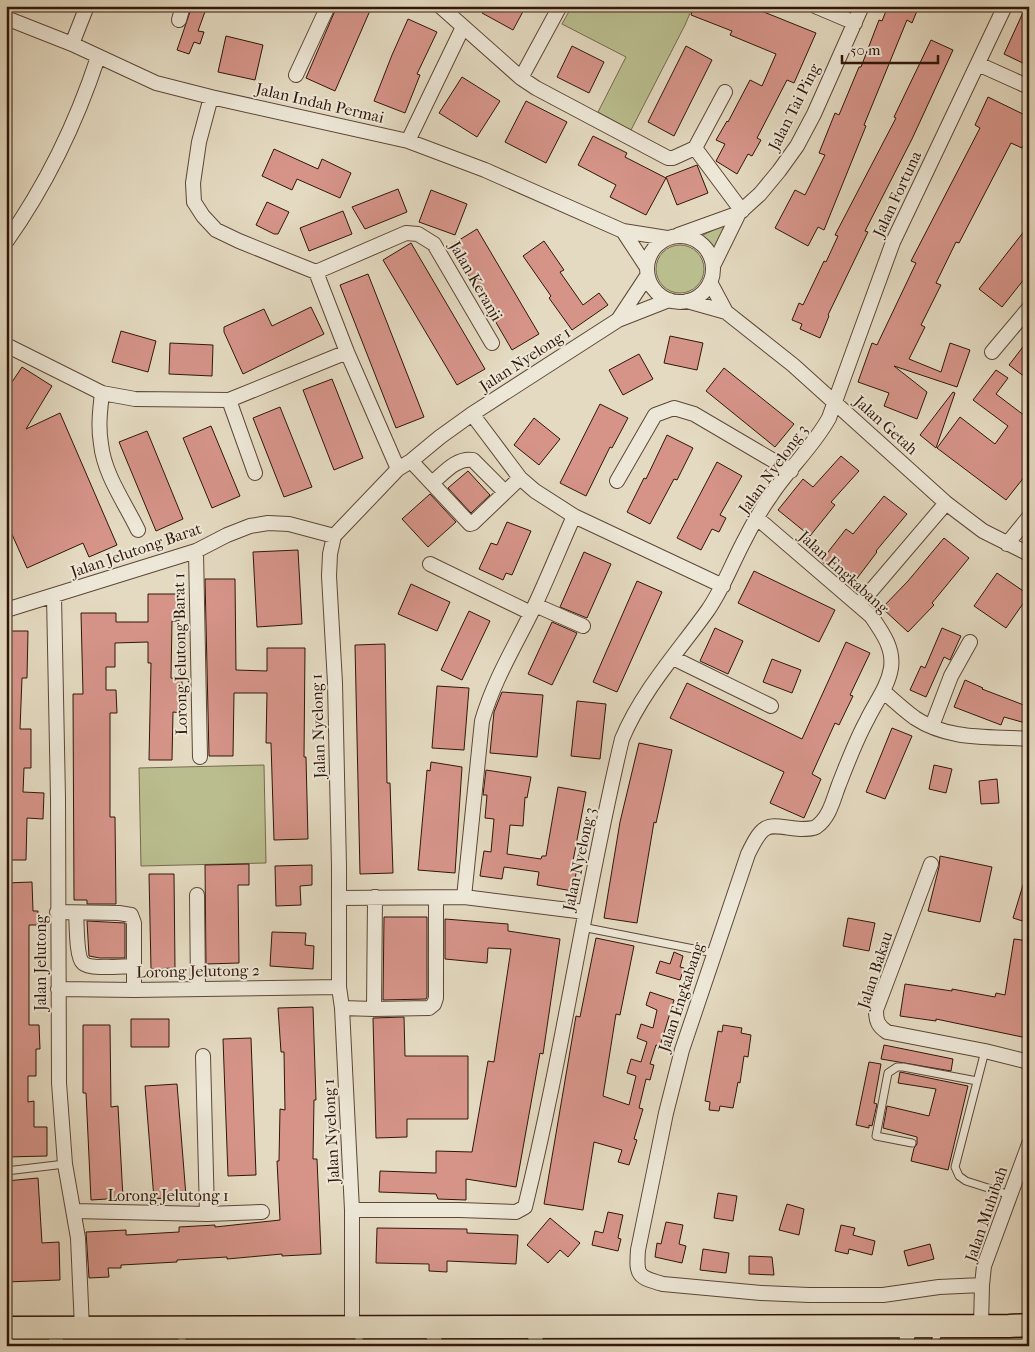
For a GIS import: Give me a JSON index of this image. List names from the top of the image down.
{
  "streets": {
    "street": [
      "Jalan Indah Permai",
      "Jalan Tai Ping",
      "Jalan Fortuna",
      "Jalan Keranji",
      "Jalan Nyelong 1",
      "Jalan Getah",
      "Jalan Nyelong 3",
      "Jalan Jelutong Barat",
      "Jalan Engkabang",
      "Lorong Jelutong Barat 1",
      "Jalan Jelutong",
      "Jalan Bakau",
      "Lorong Jelutong 2",
      "Lorong Jelutong 1",
      "Jalan Muhibah"
    ]
  },
  "crossings": [
    ["Jalan Indah Permai", "Jalan Tai Ping"],
    ["Jalan Indah Permai", "Jalan Nyelong 1"],
    ["Jalan Tai Ping", "Jalan Nyelong 1"],
    ["Jalan Fortuna", "Jalan Getah"],
    ["Jalan Fortuna", "Jalan Nyelong 3"],
    ["Jalan Nyelong 1", "Jalan Nyelong 3"],
    ["Jalan Nyelong 1", "Jalan Jelutong Barat"],
    ["Jalan Nyelong 1", "Lorong Jelutong 2"],
    ["Jalan Getah", "Jalan Nyelong 3"],
    ["Jalan Nyelong 3", "Jalan Engkabang"],
    ["Jalan Jelutong Barat", "Lorong Jelutong Barat 1"],
    ["Jalan Jelutong Barat", "Jalan Jelutong"],
    ["Jalan Engkabang", "Jalan Muhibah"],
    ["Jalan Jelutong", "Lorong Jelutong 2"],
    ["Jalan Jelutong", "Lorong Jelutong 1"]
  ],
  "scale_bar": "50 m"
}
